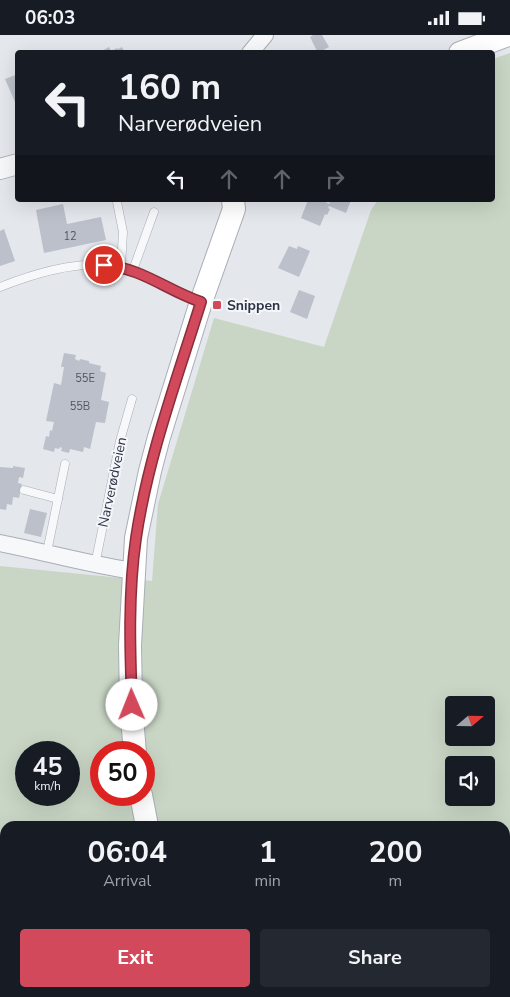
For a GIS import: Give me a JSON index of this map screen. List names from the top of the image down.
{
  "streets": {
    "lane": ["Narverødveien"]
  },
  "places": {
    "transit": ["Snippen"]
  },
  "house_numbers": ["12", "55E", "55B"],
  "north": "right",
  "page": {
    "status": "06:03",
    "turn": ["160 m", "Narverødveien"],
    "speed": "45 km/h",
    "limit": "50",
    "eta": [
      "06:04",
      "Arrival",
      "1",
      "min",
      "200",
      "m"
    ],
    "buttons": ["Exit", "Share"]
  }
}
